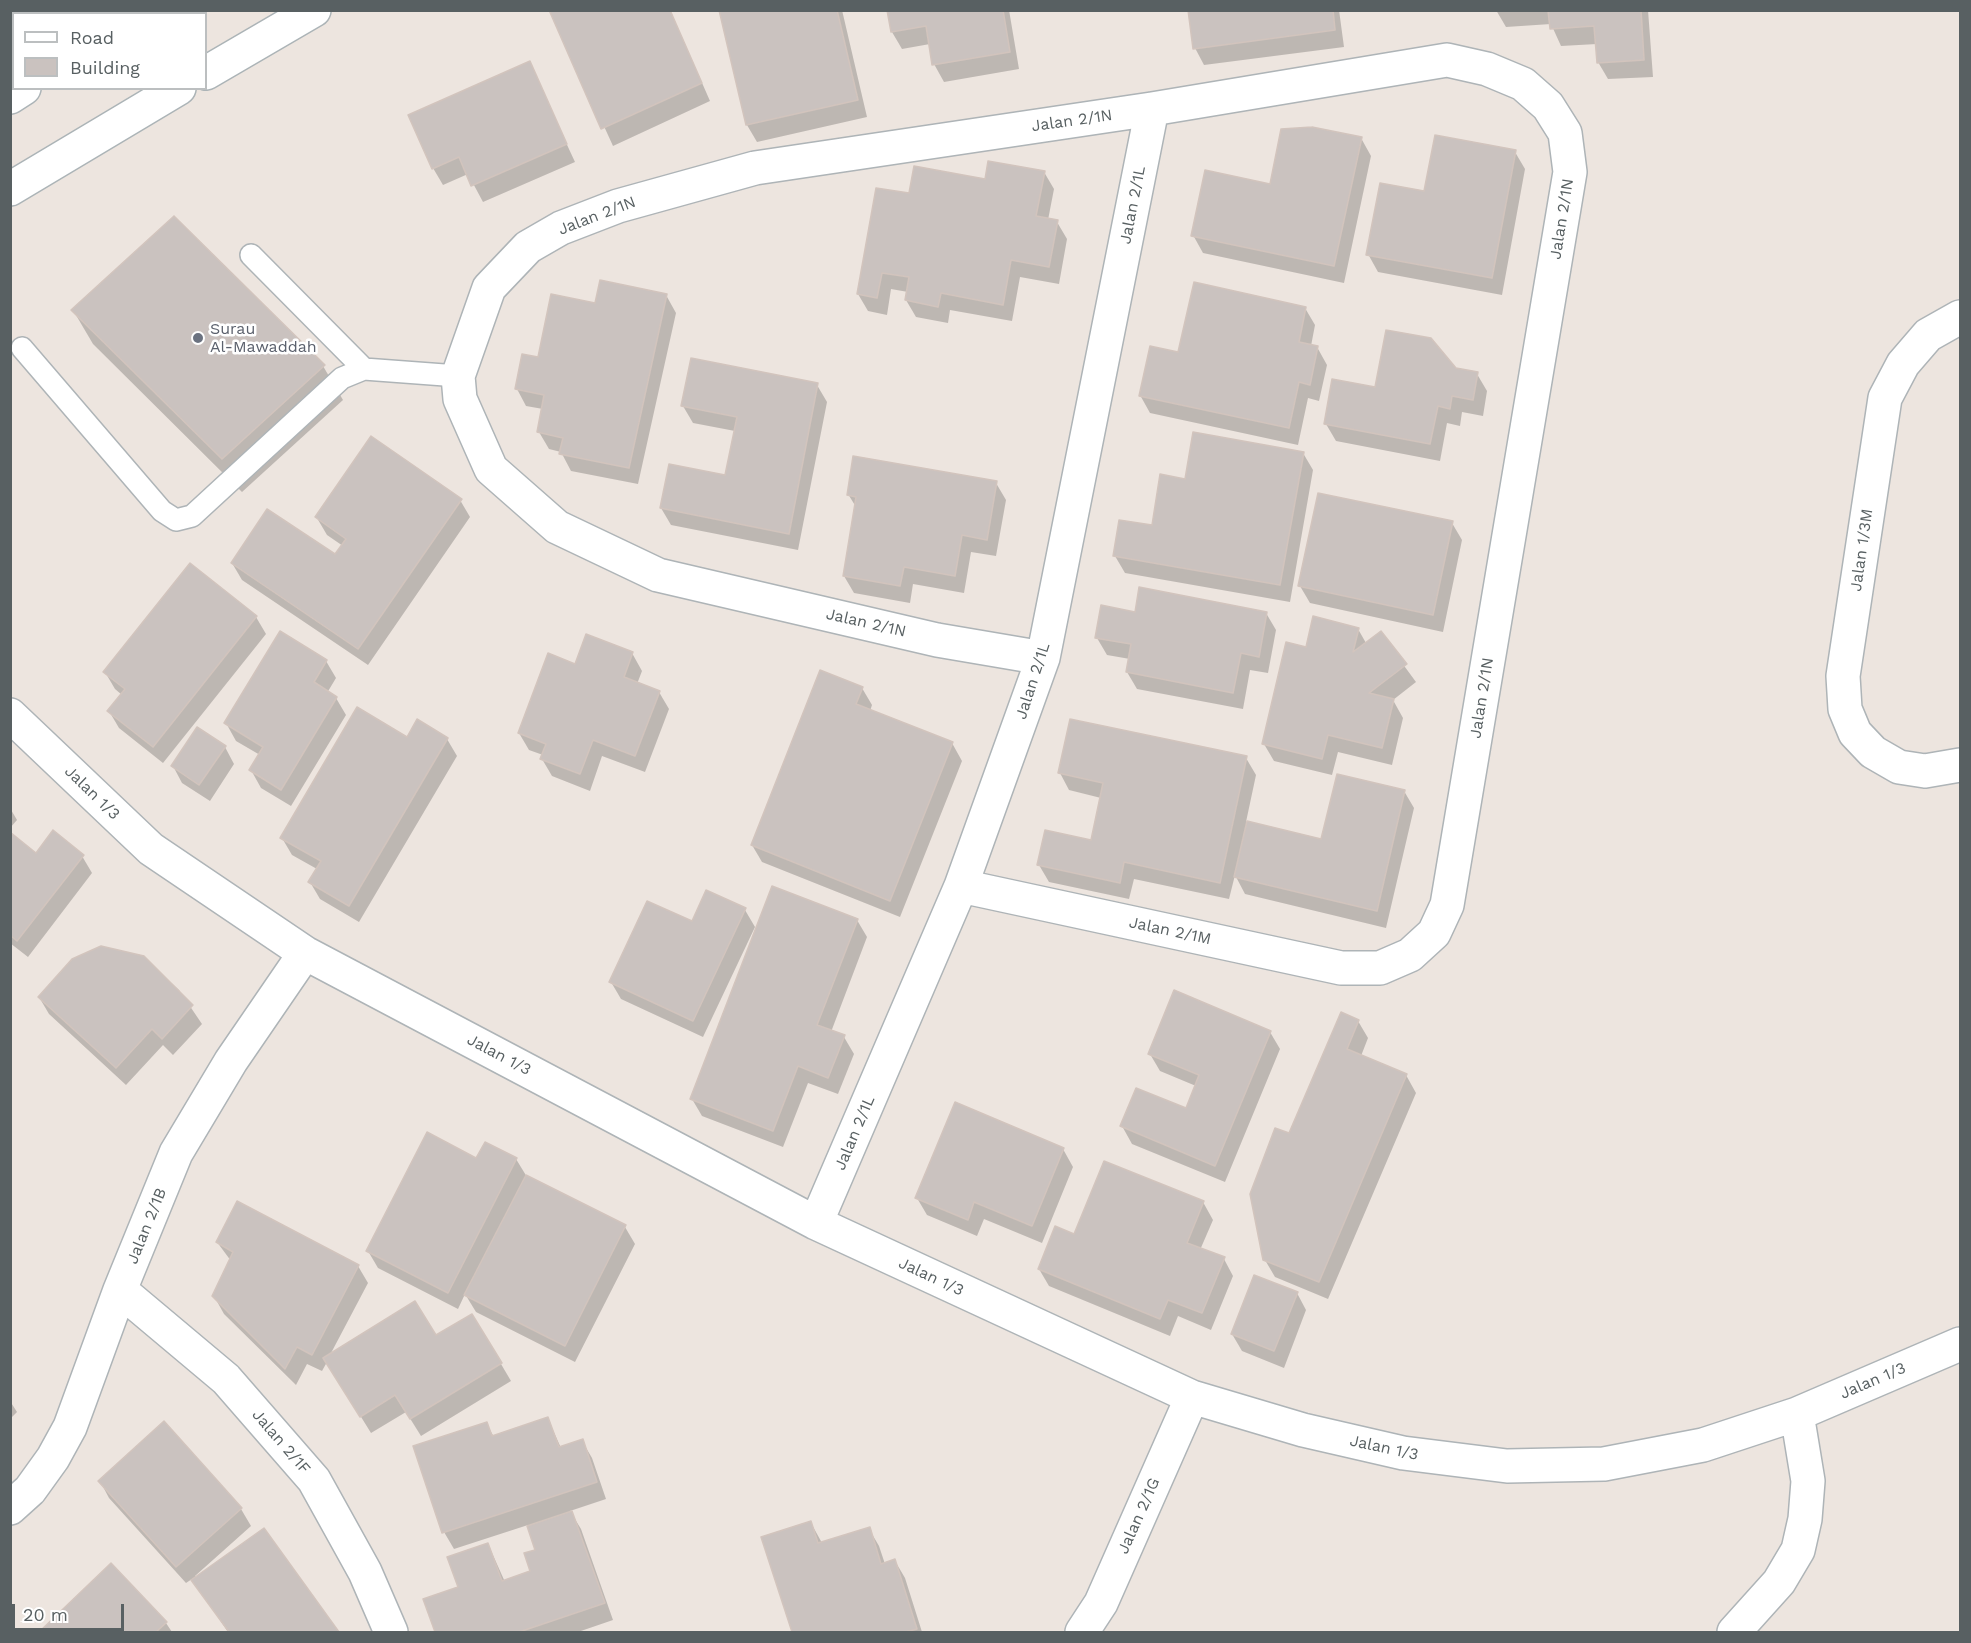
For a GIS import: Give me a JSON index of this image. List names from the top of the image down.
{
  "streets": {
    "street": [
      "Jalan 2/1N",
      "Jalan 2/1L",
      "Jalan 1/3M",
      "Jalan 1/3",
      "Jalan 2/1M",
      "Jalan 2/1B",
      "Jalan 2/1F",
      "Jalan 2/1G"
    ]
  },
  "crossings": [
    ["Jalan 2/1N", "Jalan 2/1L"],
    ["Jalan 2/1N", "Jalan 2/1M"],
    ["Jalan 2/1L", "Jalan 1/3"],
    ["Jalan 2/1L", "Jalan 2/1M"],
    ["Jalan 1/3", "Jalan 2/1B"],
    ["Jalan 1/3", "Jalan 2/1G"],
    ["Jalan 2/1B", "Jalan 2/1F"]
  ],
  "places": ["Surau Al-Mawaddah"],
  "legend": ["Road", "Building"],
  "scale_bar": "20 m"
}
